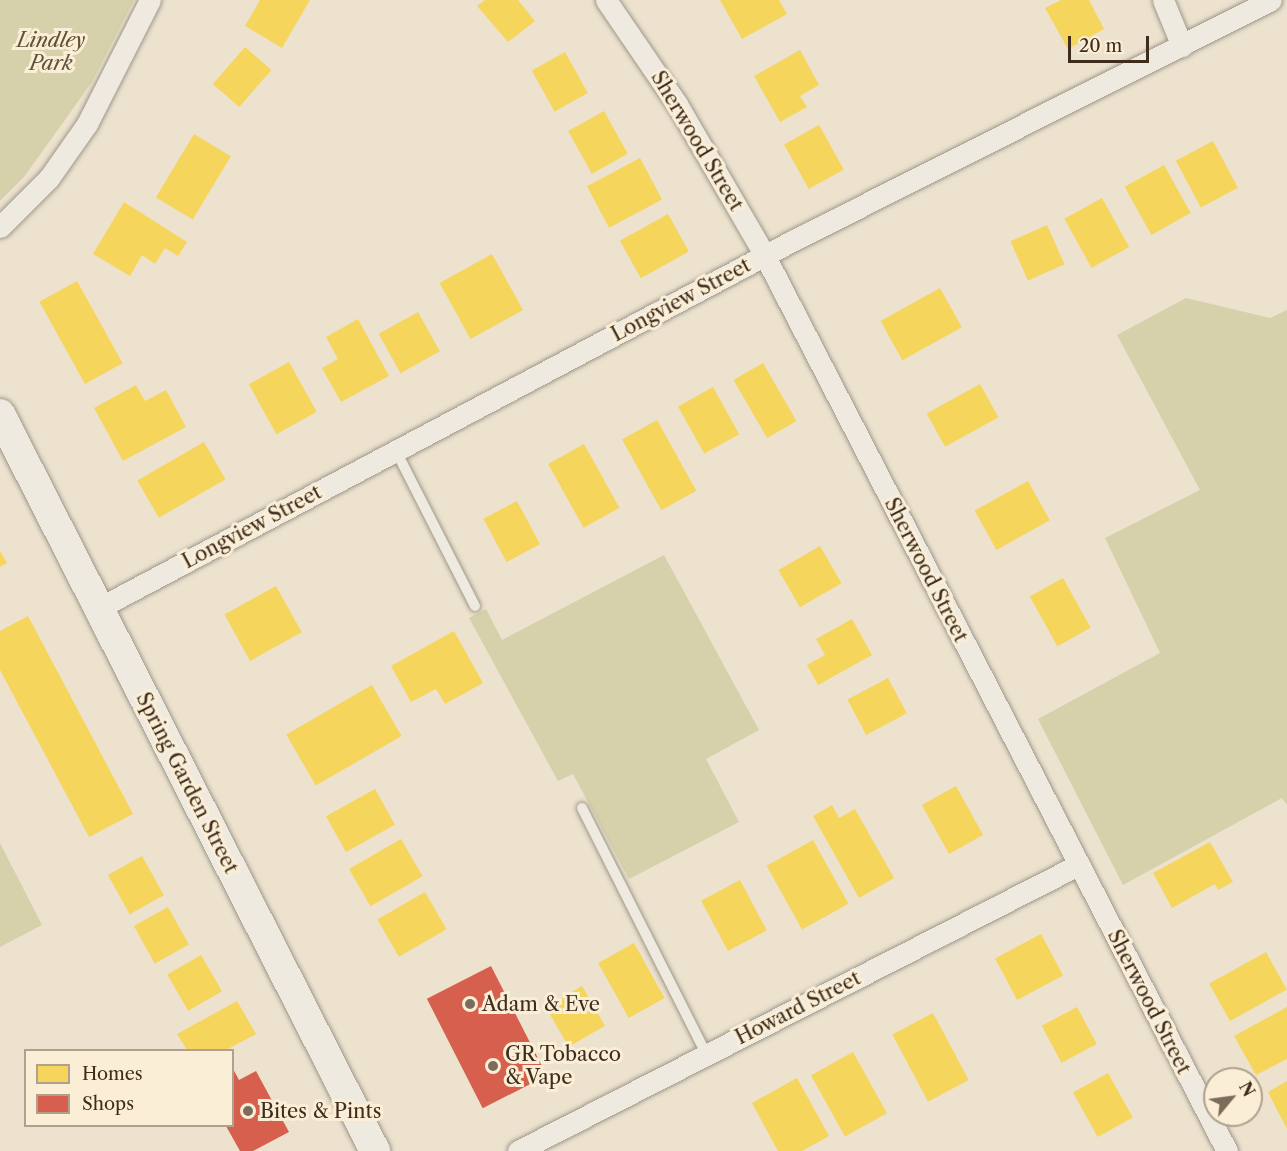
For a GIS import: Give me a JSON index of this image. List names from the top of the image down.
{
  "streets": {
    "main road": ["Spring Garden Street"],
    "street": ["Sherwood Street", "Longview Street", "Howard Street"]
  },
  "crossings": [
    ["Sherwood Street", "Longview Street"],
    ["Sherwood Street", "Howard Street"],
    ["Longview Street", "Spring Garden Street"]
  ],
  "parks": ["Lindley Park"],
  "places": ["Adam & Eve", "GR Tobacco & Vape", "Bites & Pints"],
  "legend": ["Homes", "Shops"],
  "scale_bar": "20 m",
  "north": "top right"
}
